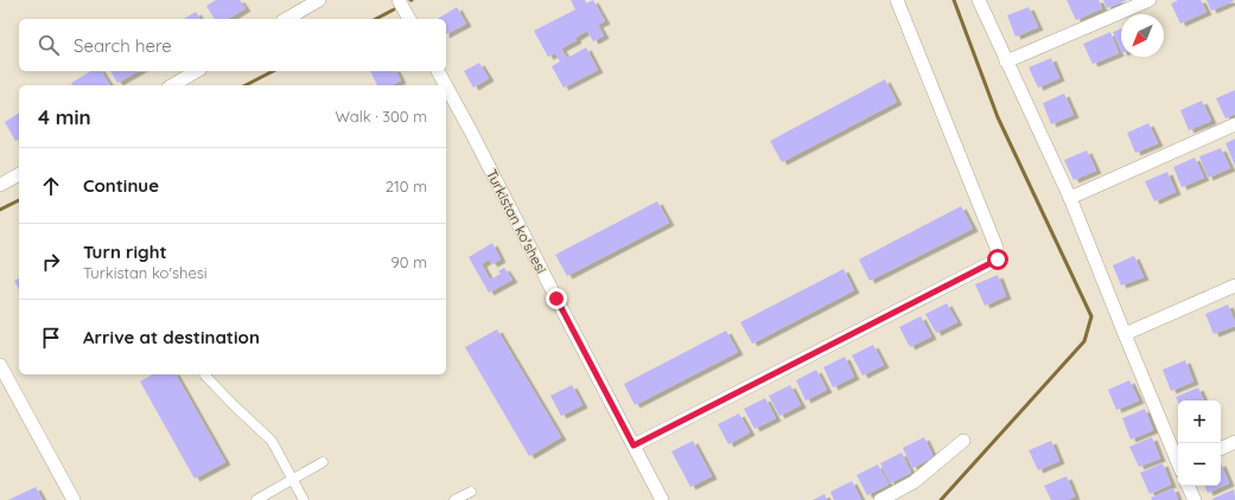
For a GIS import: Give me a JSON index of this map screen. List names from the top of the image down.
{
  "streets": {
    "street": ["Turkistan ko'shesi"]
  },
  "north": "bottom left",
  "page": {
    "search": "Search here",
    "heading": ["4 min", "Walk · 300 m"],
    "list": [
      ["Continue", "210 m"],
      ["Turn right", "Turkistan ko'shesi", "90 m"],
      "Arrive at destination"
    ],
    "map_buttons": ["+", "−"]
  }
}
